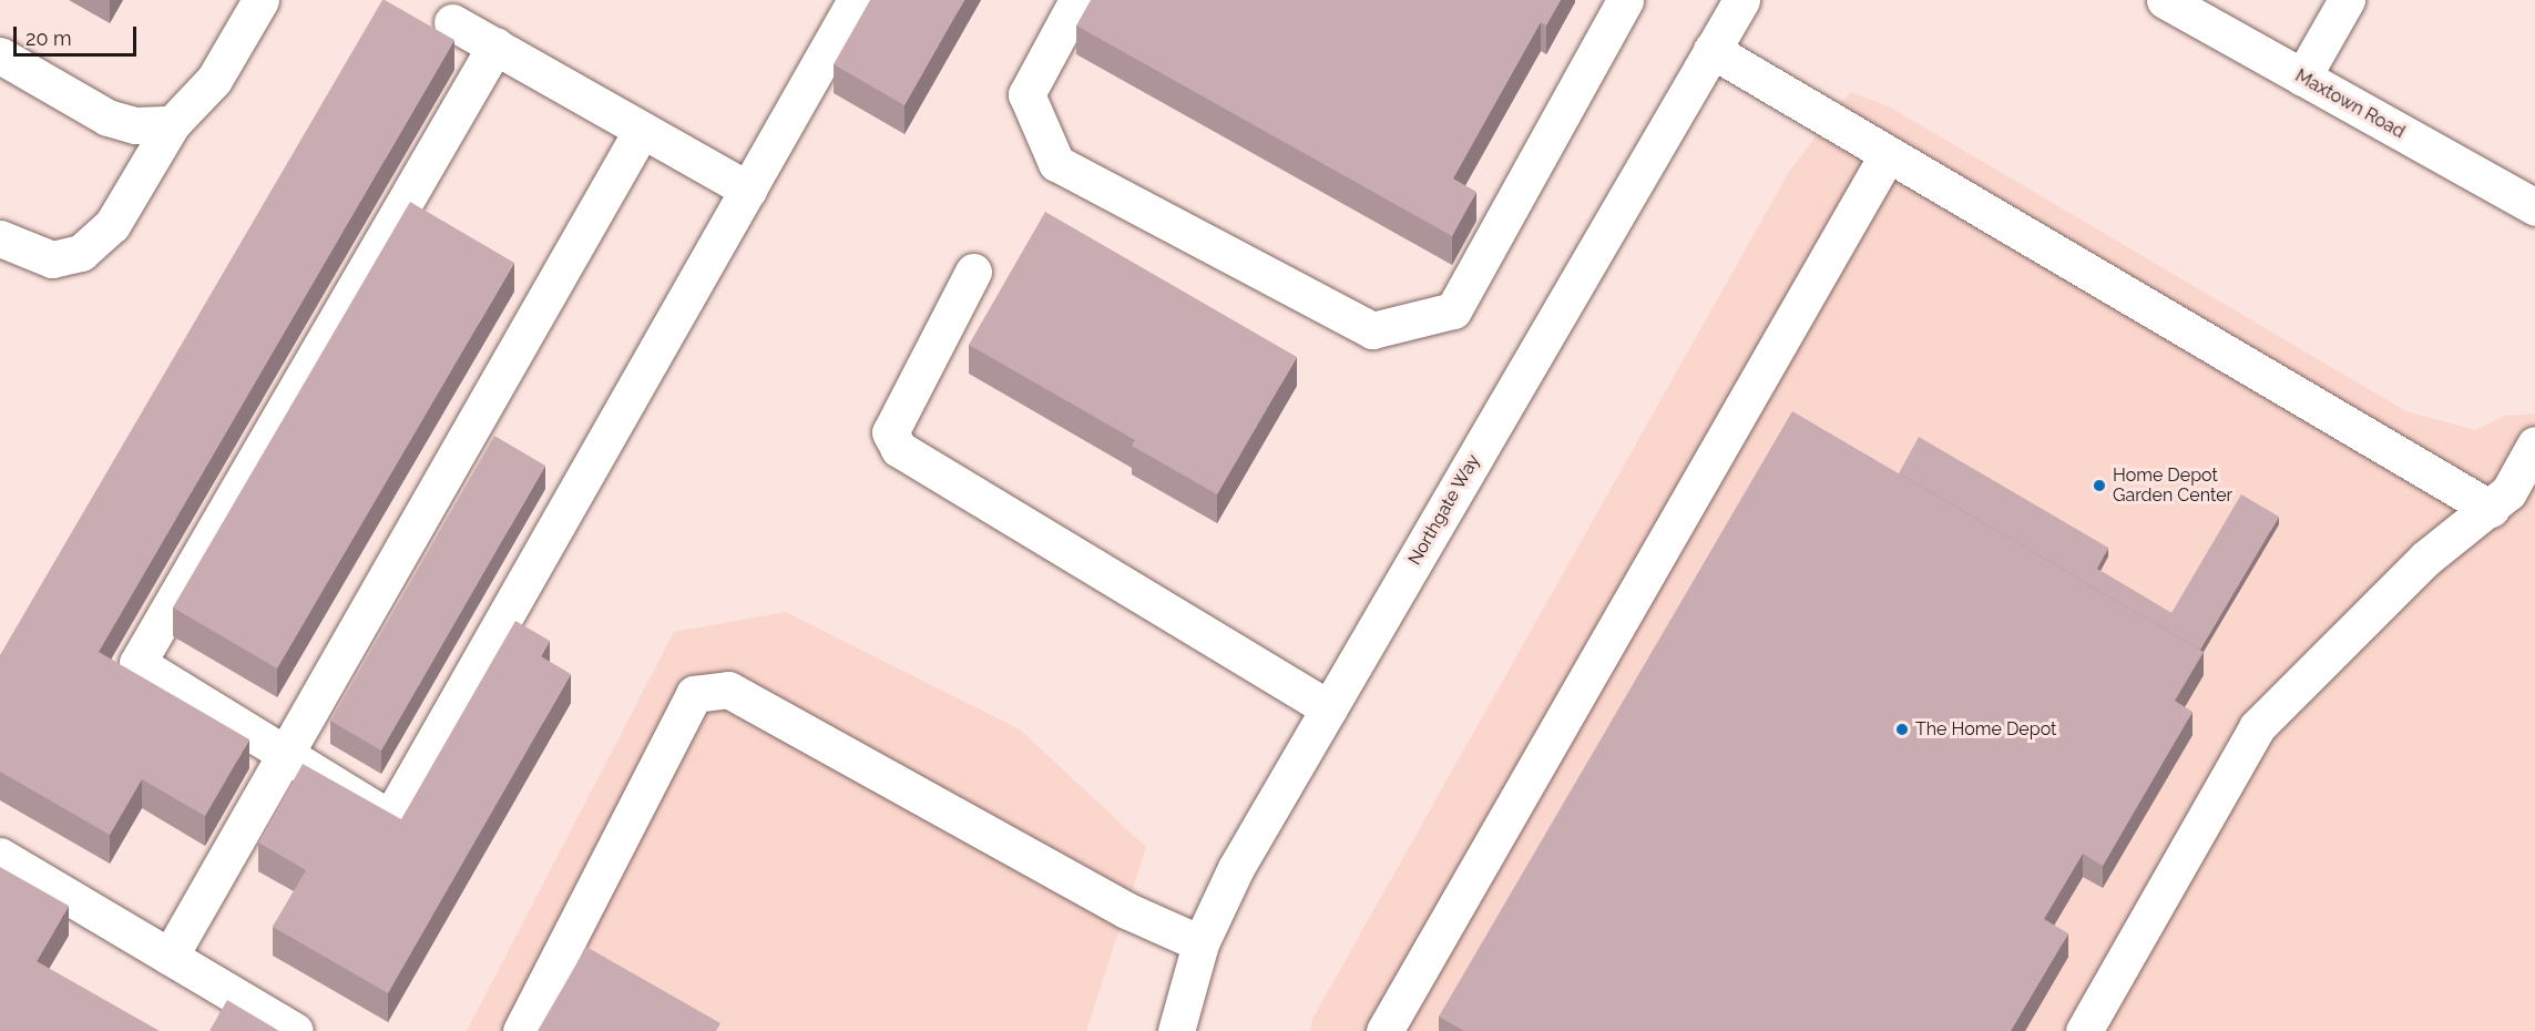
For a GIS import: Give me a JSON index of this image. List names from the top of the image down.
{
  "streets": {
    "street": ["Maxtown Road", "Northgate Way"]
  },
  "places": ["Home Depot Garden Center", "The Home Depot"],
  "scale_bar": "20 m"
}
